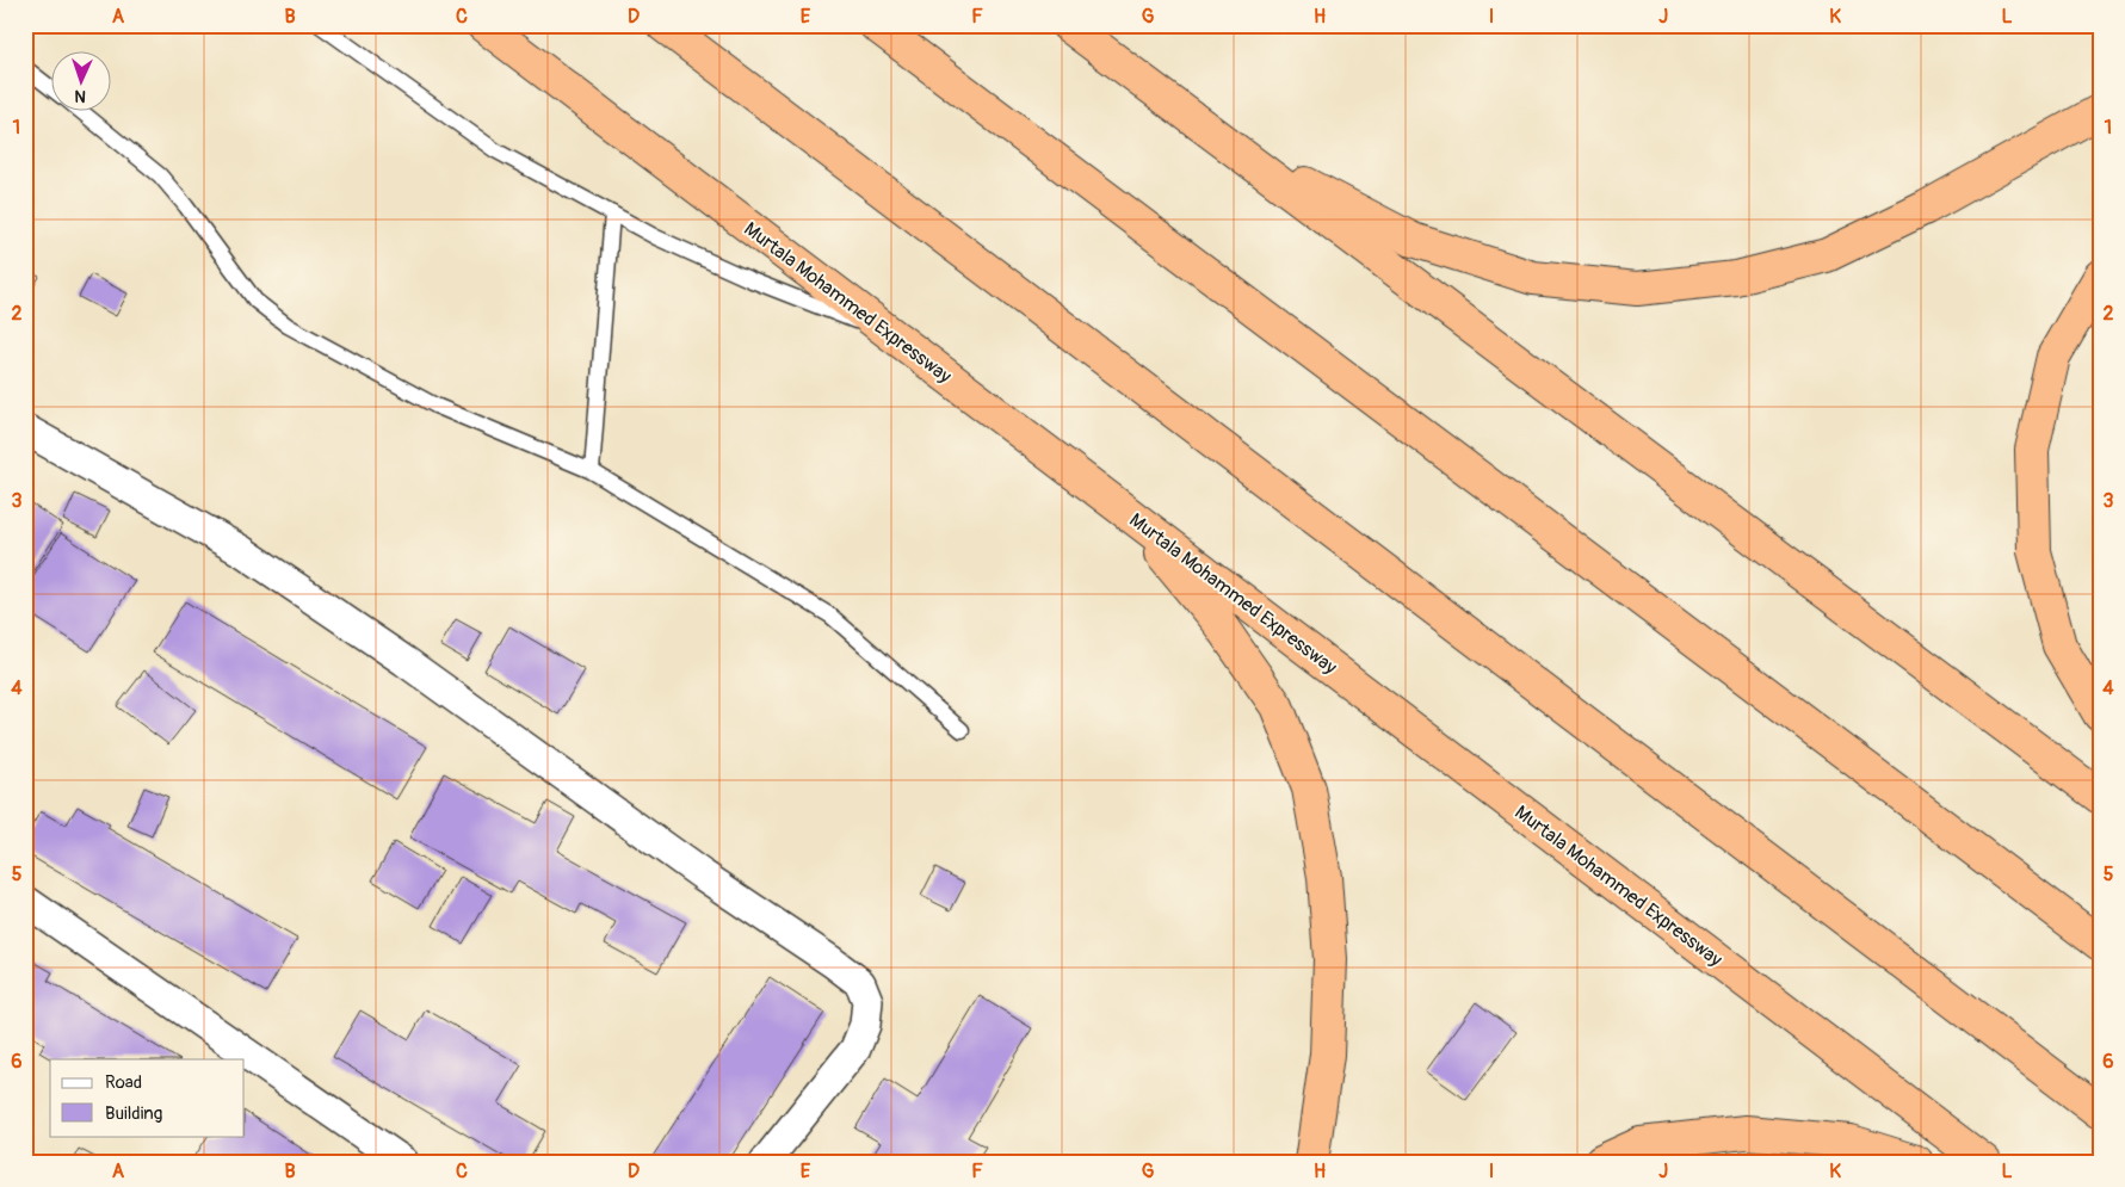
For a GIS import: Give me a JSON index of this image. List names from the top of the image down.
{
  "streets": {
    "highway": ["Murtala Mohammed Expressway"]
  },
  "legend": ["Road", "Building"],
  "north": "bottom",
  "grid": {
    "columns": [
      "A",
      "B",
      "C",
      "D",
      "E",
      "F",
      "G",
      "H",
      "I",
      "J",
      "K",
      "L"
    ],
    "rows": [
      "1",
      "2",
      "3",
      "4",
      "5",
      "6"
    ]
  }
}
